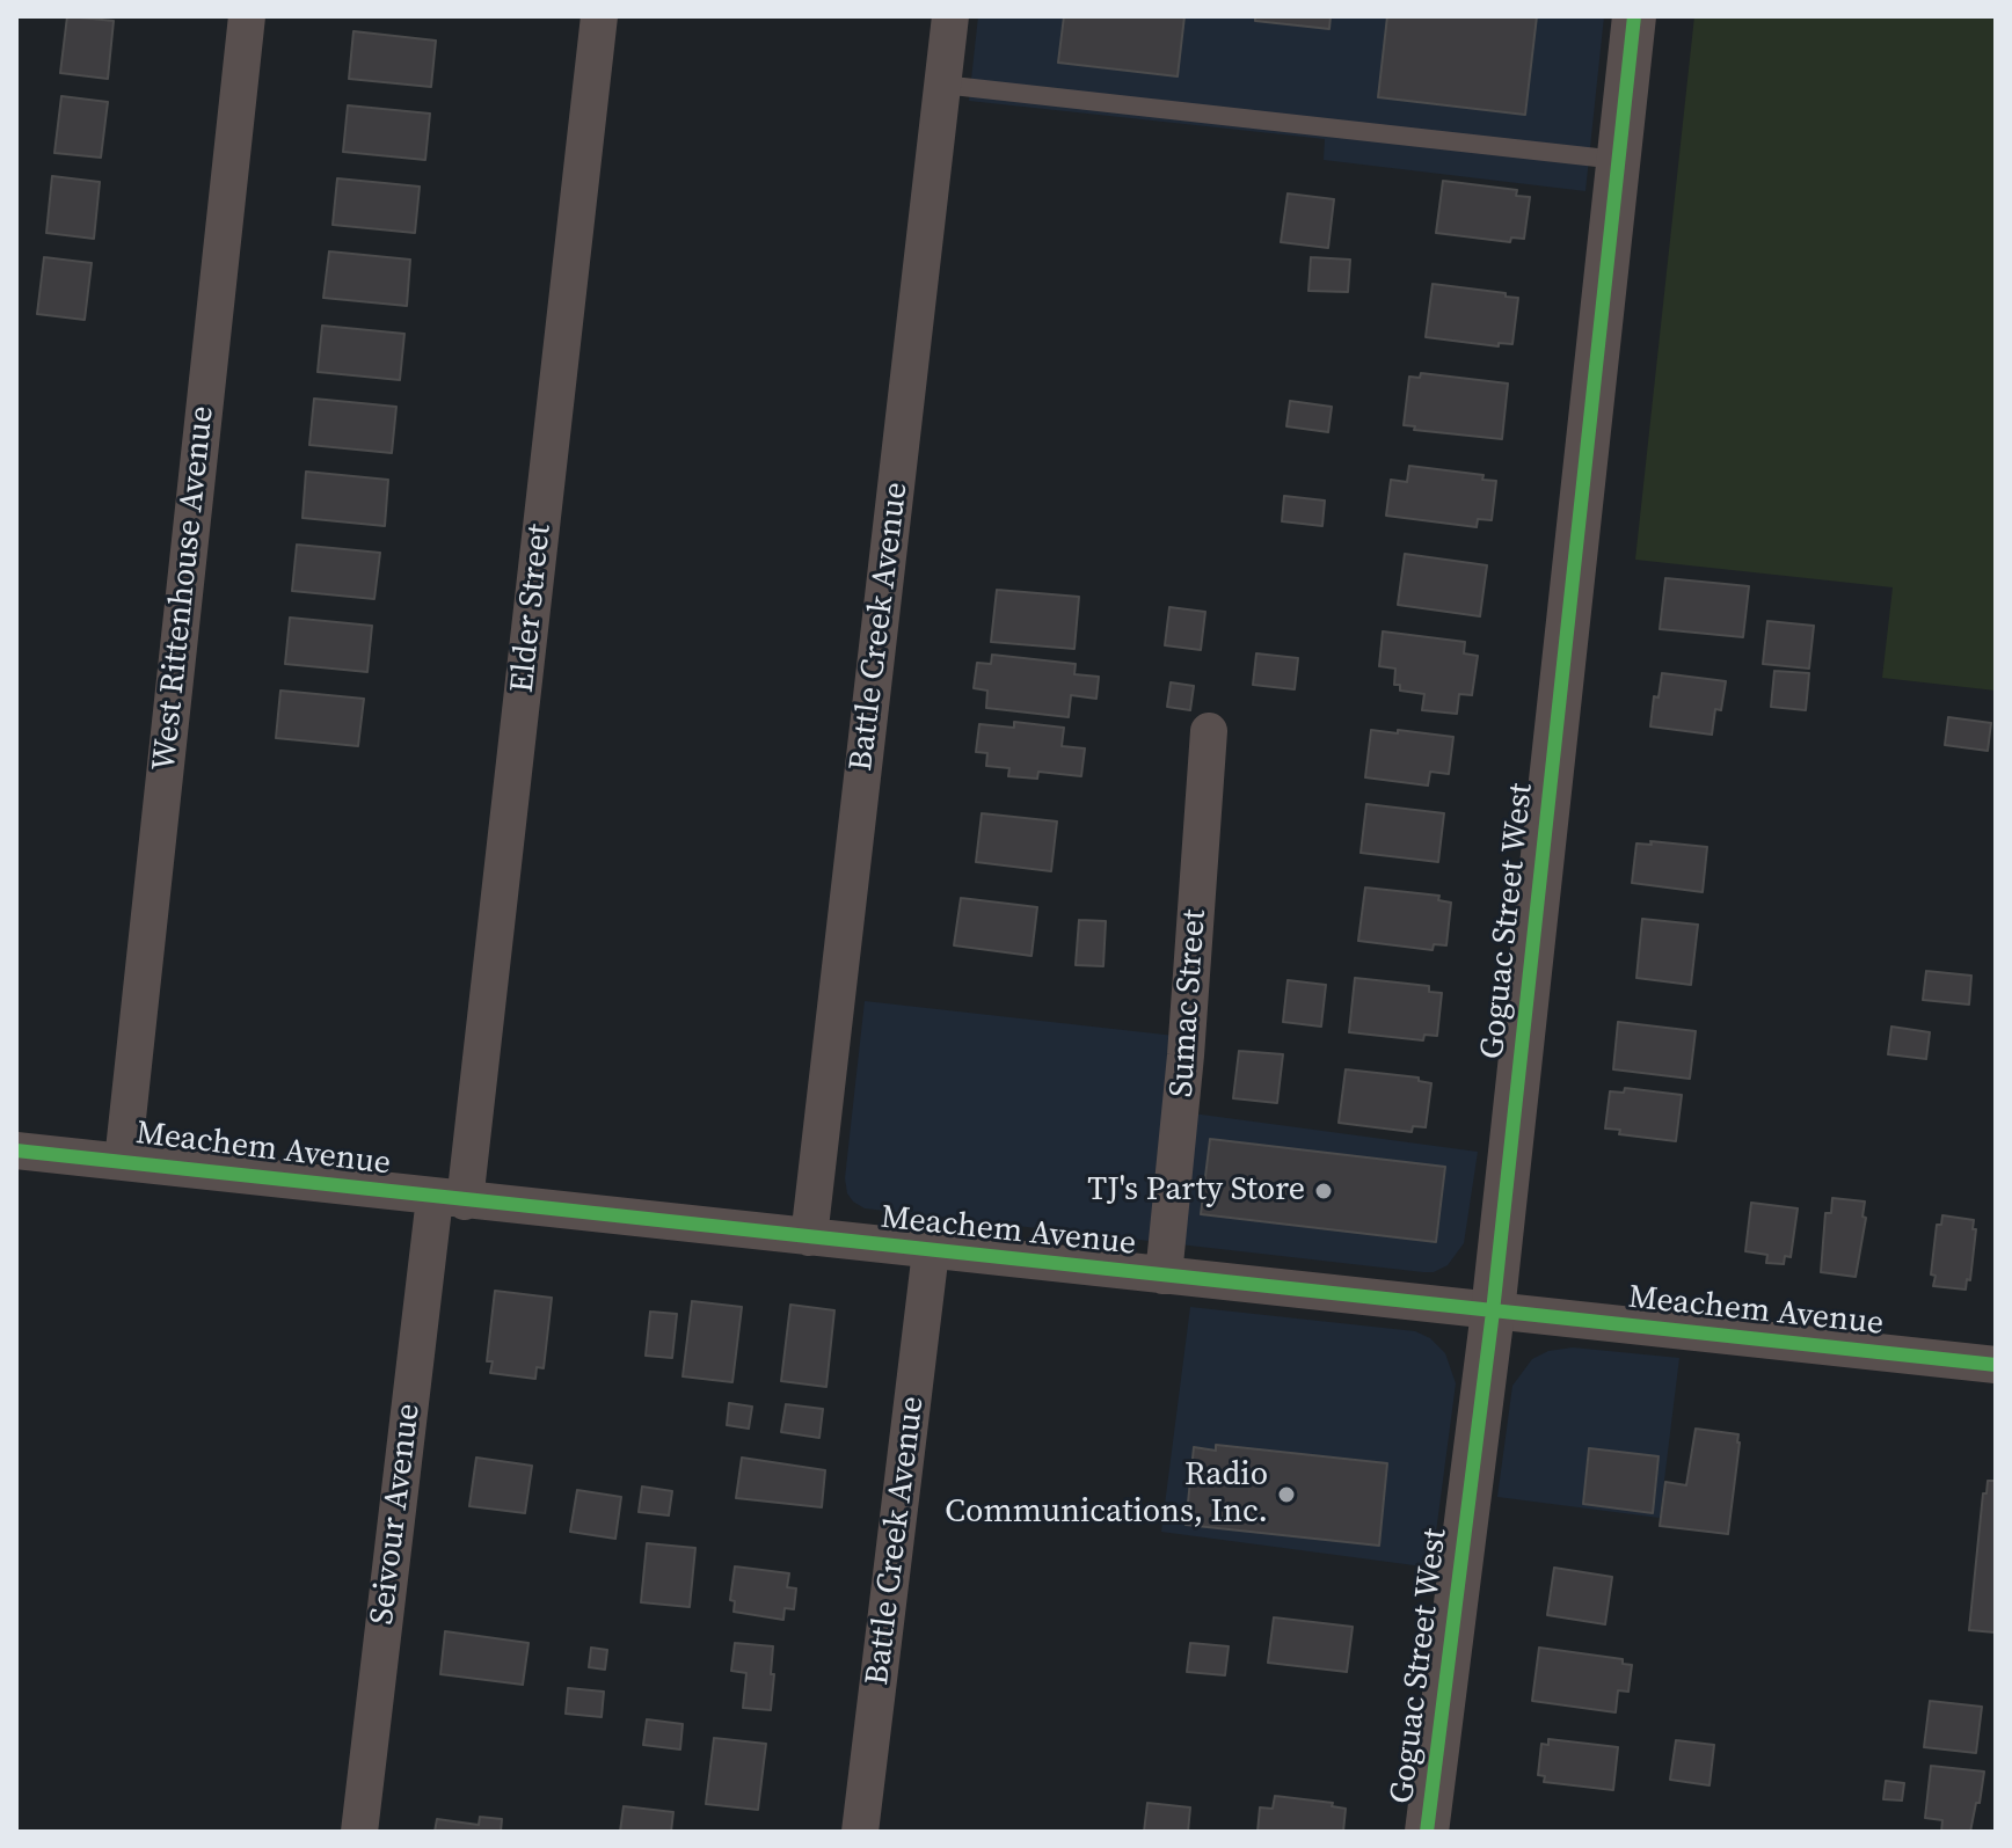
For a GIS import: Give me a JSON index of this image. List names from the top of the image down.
{
  "streets": {
    "street": [
      "West Rittenhouse Avenue",
      "Elder Street",
      "Battle Creek Avenue",
      "Goguac Street West",
      "Sumac Street",
      "Meachem Avenue",
      "Seivour Avenue"
    ]
  },
  "crossings": [
    ["West Rittenhouse Avenue", "Meachem Avenue"],
    ["Elder Street", "Meachem Avenue"],
    ["Elder Street", "Seivour Avenue"],
    ["Battle Creek Avenue", "Meachem Avenue"],
    ["Goguac Street West", "Meachem Avenue"],
    ["Sumac Street", "Meachem Avenue"],
    ["Meachem Avenue", "Seivour Avenue"]
  ],
  "places": ["TJ's Party Store", "Radio Communications, Inc."]
}
